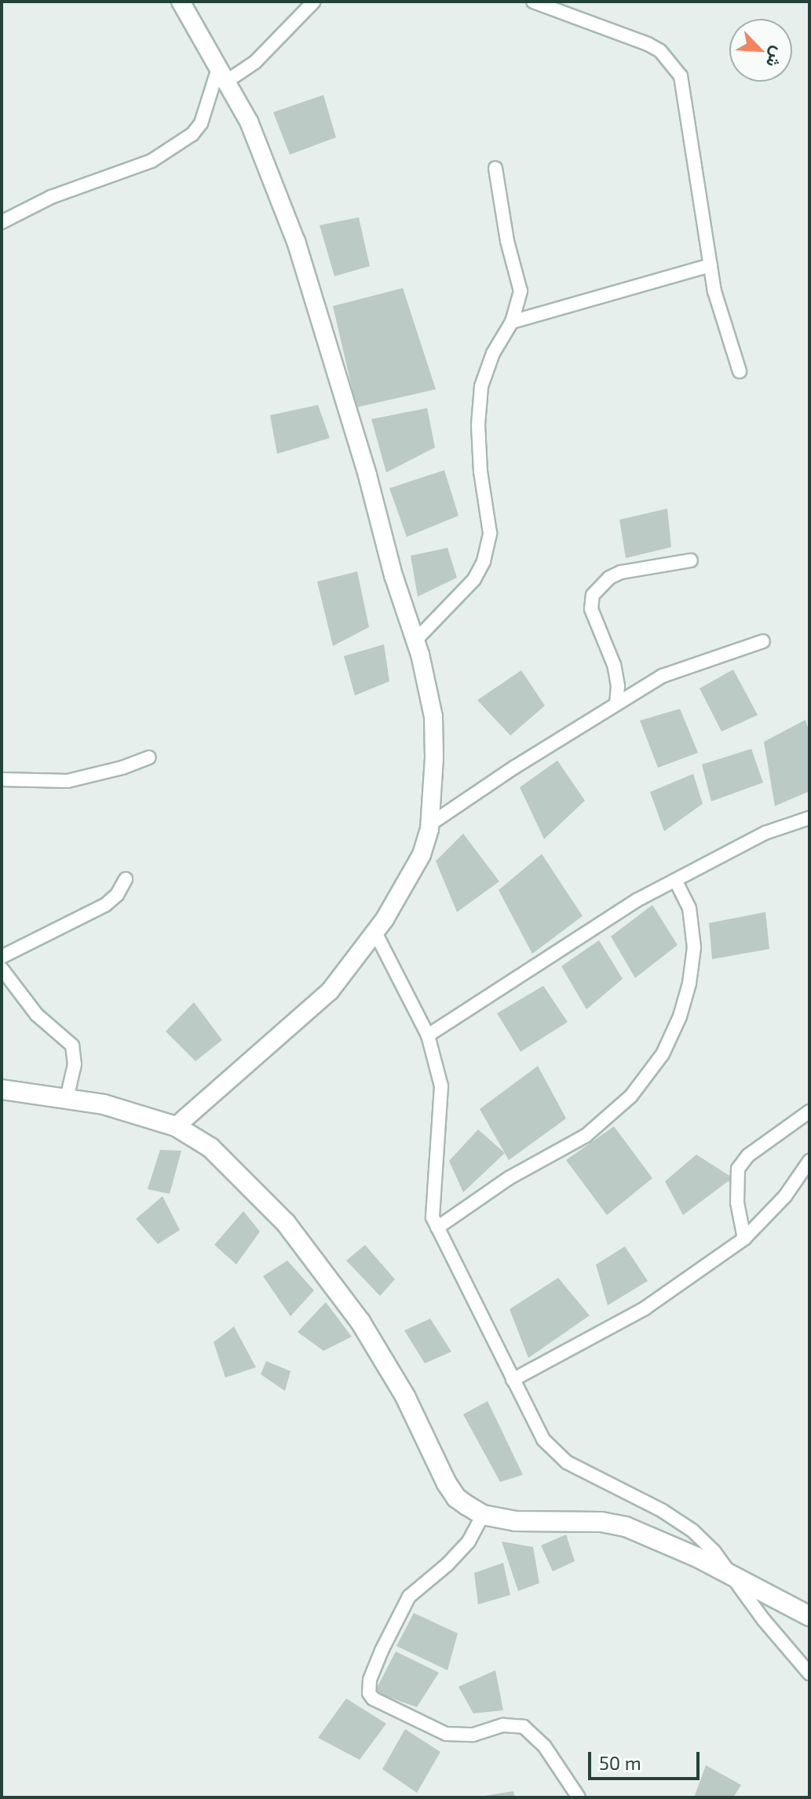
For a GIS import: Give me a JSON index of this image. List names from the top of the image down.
{
  "scale_bar": "50 m",
  "north": "bottom right"
}
